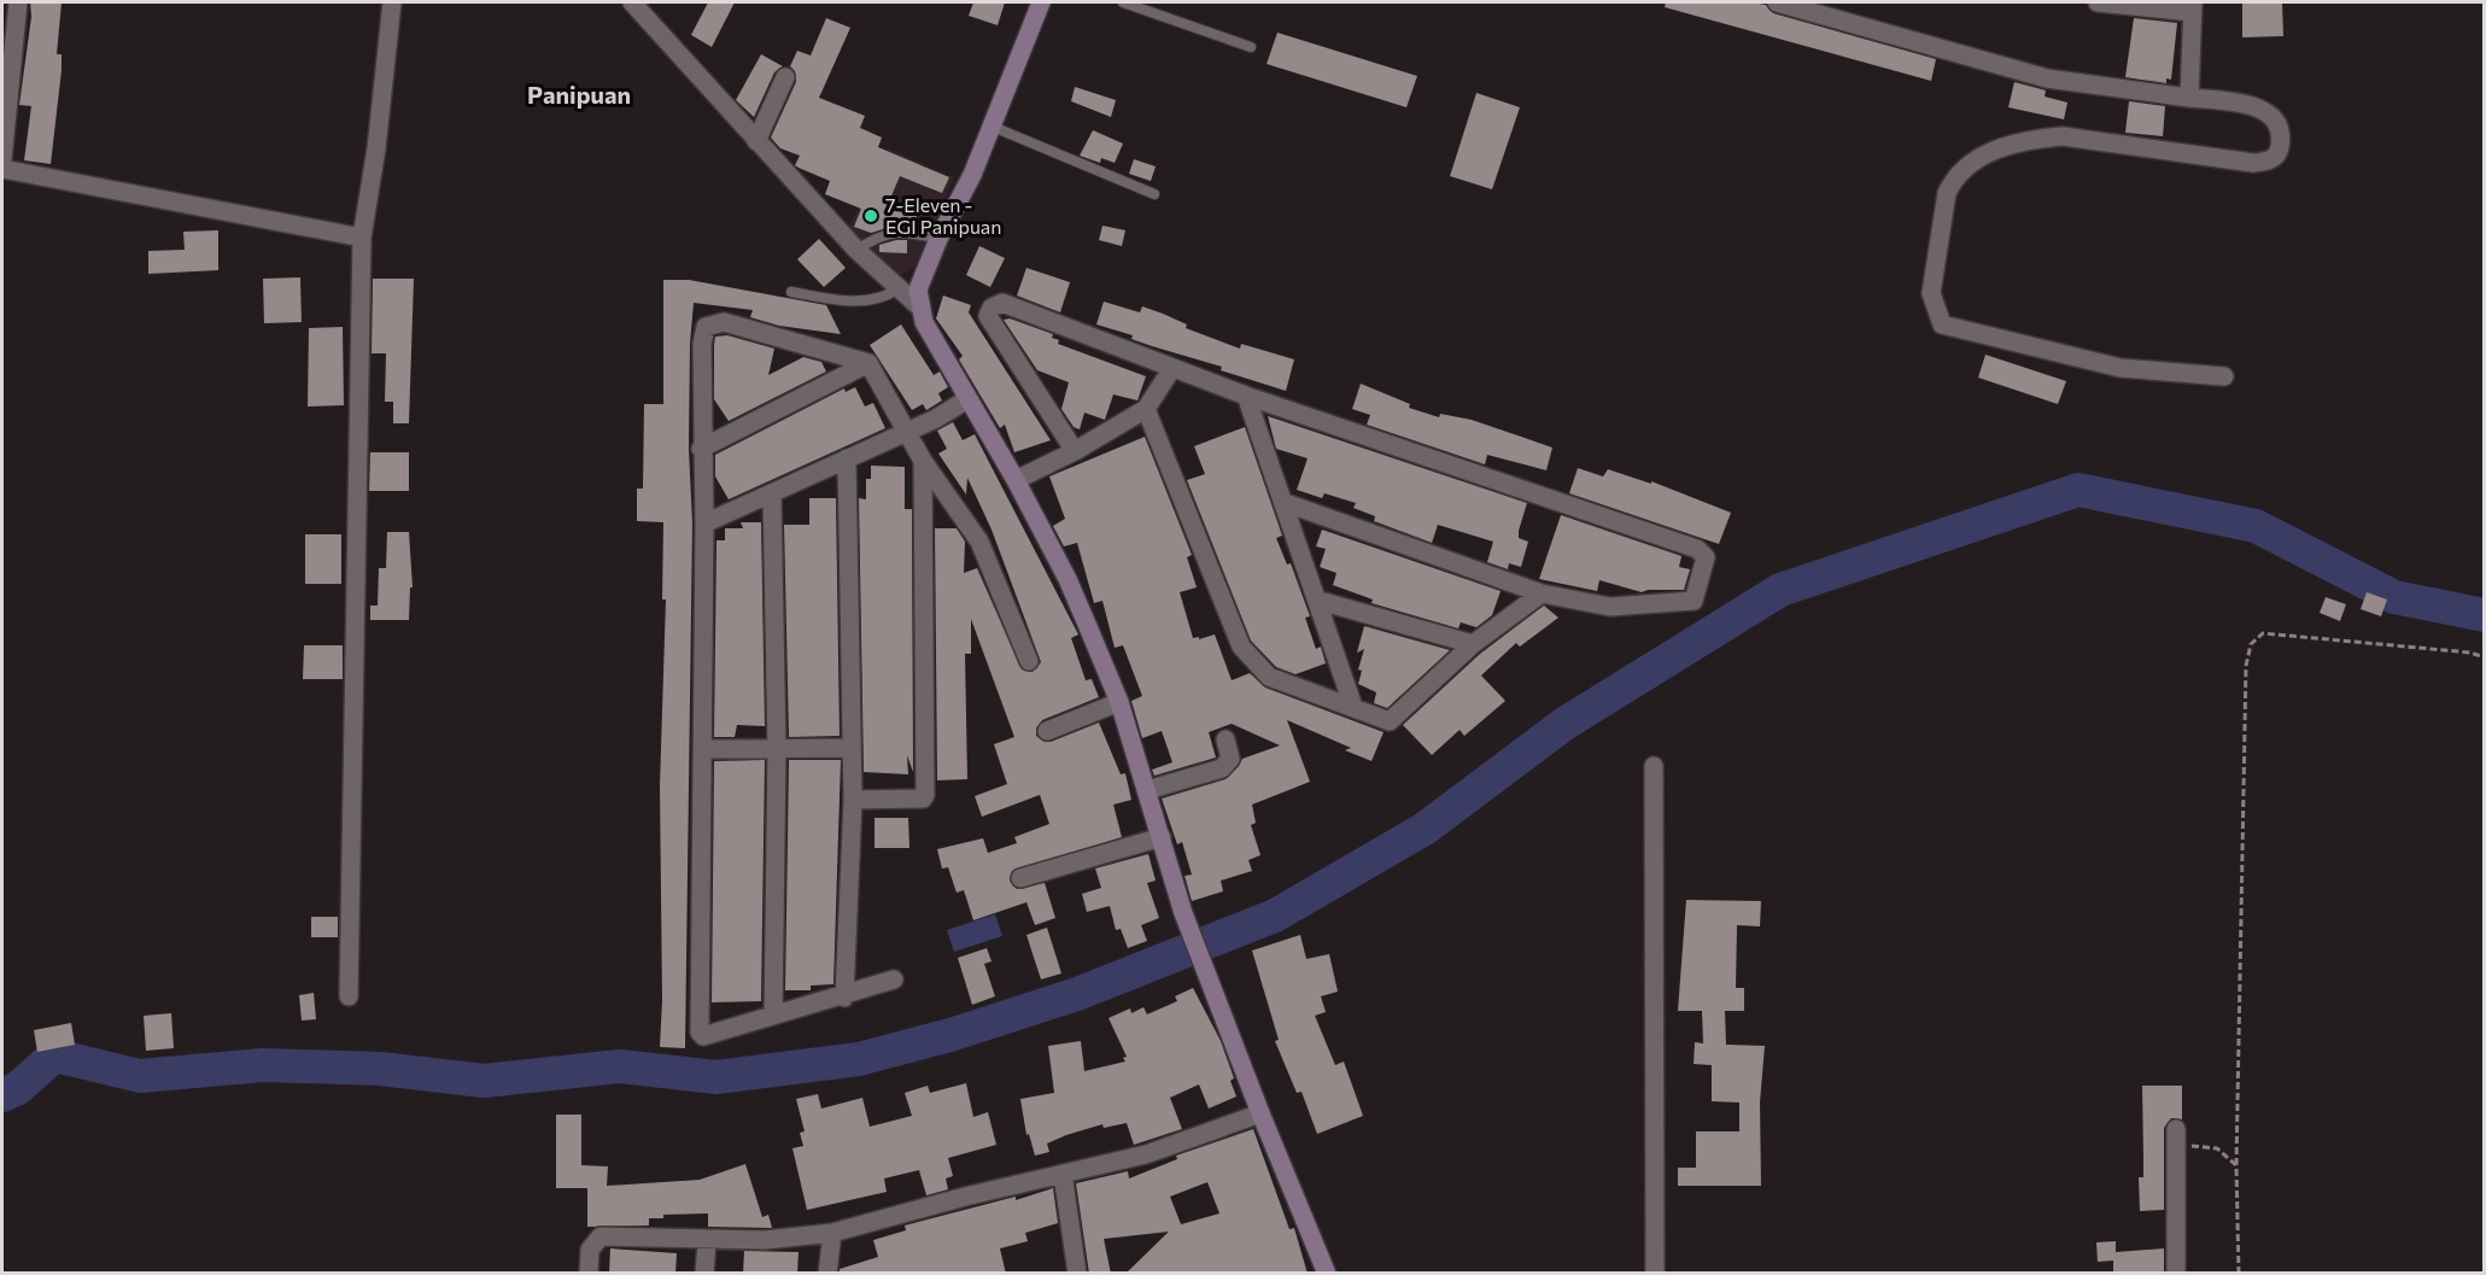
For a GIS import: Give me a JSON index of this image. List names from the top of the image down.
{
  "districts": ["Panipuan"],
  "places": ["7-Eleven - EGI Panipuan"]
}
